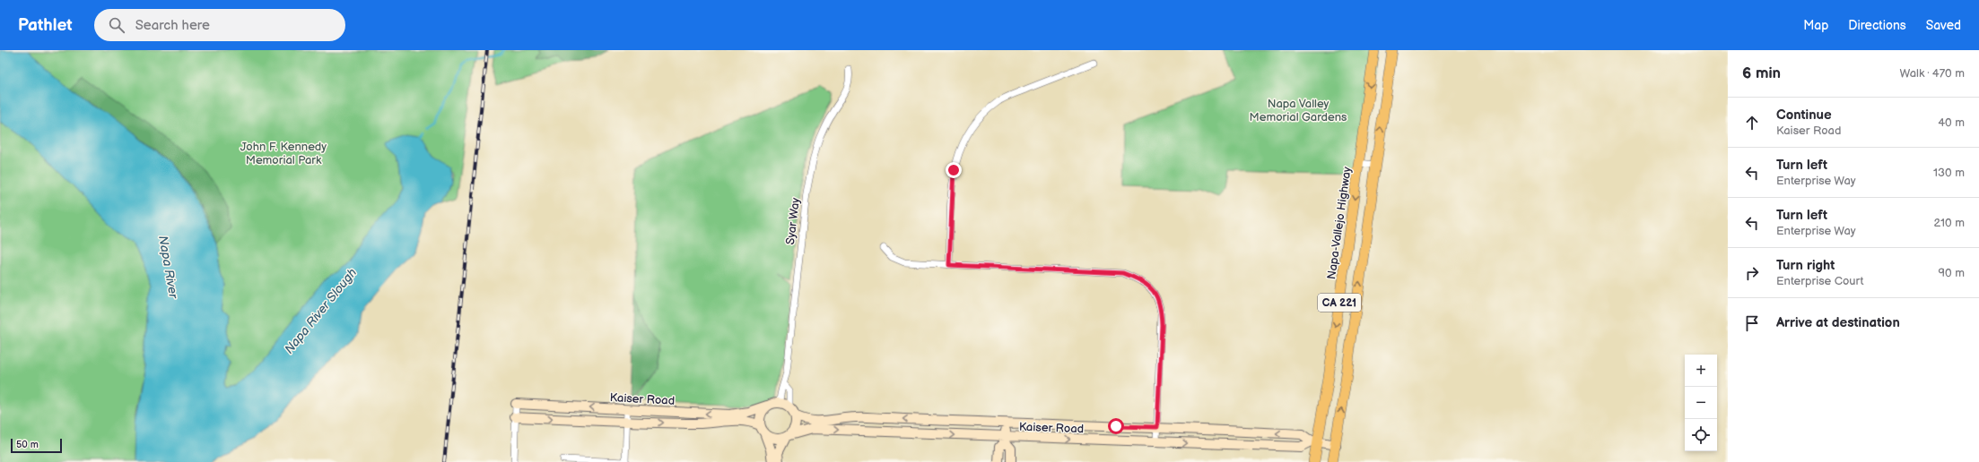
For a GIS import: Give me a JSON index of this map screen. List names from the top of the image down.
{
  "streets": {
    "main road": ["Napa-Vallejo Highway", "CA 221"],
    "street": ["Syar Way", "Kaiser Road"]
  },
  "crossings": [
    ["Syar Way", "Kaiser Road"],
    ["Napa-Vallejo Highway", "Kaiser Road"],
    ["CA 221", "Kaiser Road"]
  ],
  "water": ["Napa River", "Napa River Slough"],
  "parks": ["Napa Valley Memorial Gardens", "John F. Kennedy Memorial Park"],
  "scale_bar": "50 m",
  "page": {
    "header": "Pathlet",
    "search": "Search here",
    "nav": ["Map", "Directions", "Saved"],
    "heading": ["6 min", "Walk · 470 m"],
    "list": [
      ["Continue", "Kaiser Road", "40 m"],
      ["Turn left", "Enterprise Way", "130 m"],
      ["Turn left", "Enterprise Way", "210 m"],
      ["Turn right", "Enterprise Court", "90 m"],
      "Arrive at destination"
    ],
    "map_buttons": ["+", "−"],
    "scale": "50 m"
  }
}
